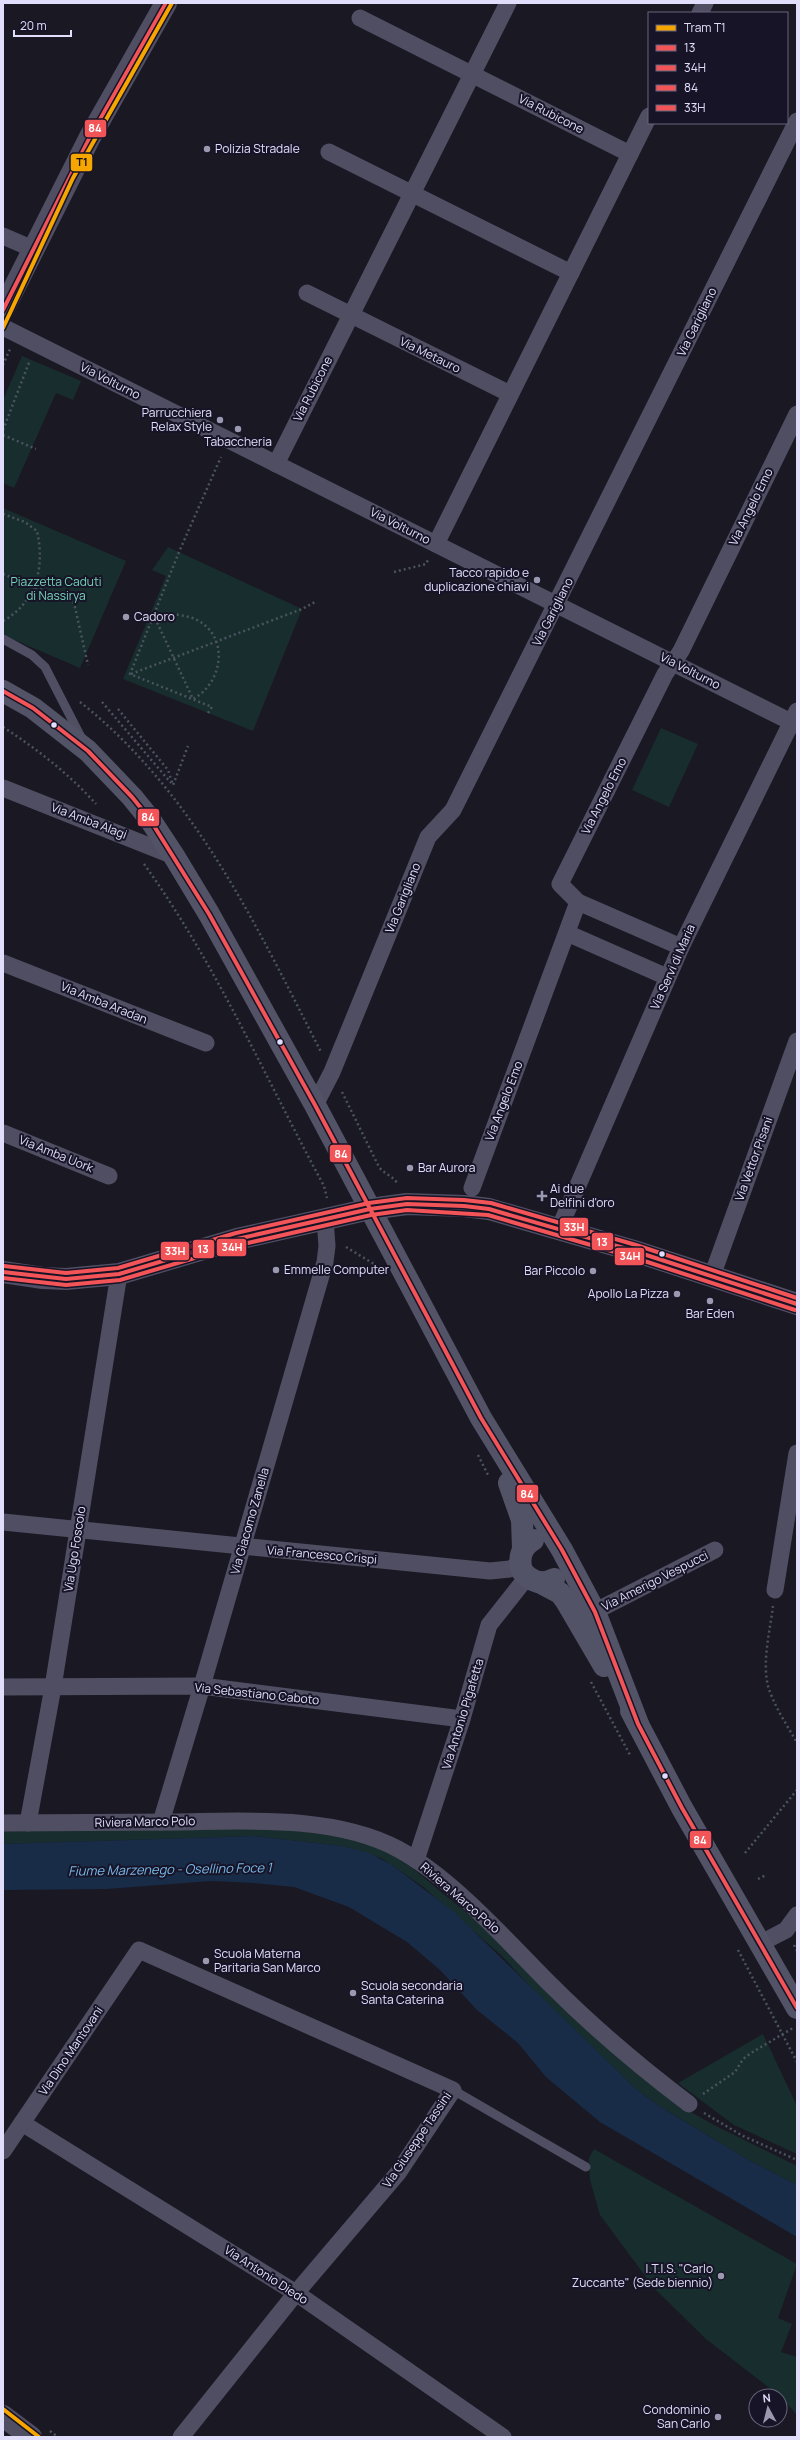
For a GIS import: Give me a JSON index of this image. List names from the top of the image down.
{
  "streets": {
    "main road": ["Via Amerigo Vespucci"],
    "street": [
      "Via Rubicone",
      "Via Garigliano",
      "Via Metauro",
      "Via Volturno",
      "Via Angelo Emo",
      "Via Amba Alagi",
      "Via Servi di Maria",
      "Via Amba Aradan",
      "Via Amba Uork",
      "Via Vettor Pisani",
      "Via Giacomo Zanella",
      "Via Ugo Foscolo",
      "Via Francesco Crispi",
      "Via Sebastiano Caboto",
      "Via Antonio Pigafetta",
      "Riviera Marco Polo",
      "Via Dino Mantovani",
      "Via Giuseppe Tassini",
      "Via Antonio Diedo"
    ]
  },
  "crossings": [
    ["Via Rubicone", "Via Metauro"],
    ["Via Rubicone", "Via Volturno"],
    ["Via Garigliano", "Via Volturno"],
    ["Via Garigliano", "Via Amerigo Vespucci"],
    ["Via Volturno", "Via Angelo Emo"],
    ["Via Volturno", "Via Servi di Maria"],
    ["Via Amba Alagi", "Via Amerigo Vespucci"],
    ["Via Giacomo Zanella", "Via Francesco Crispi"],
    ["Via Giacomo Zanella", "Via Sebastiano Caboto"],
    ["Via Giacomo Zanella", "Riviera Marco Polo"],
    ["Via Ugo Foscolo", "Via Francesco Crispi"],
    ["Via Ugo Foscolo", "Via Sebastiano Caboto"],
    ["Via Ugo Foscolo", "Riviera Marco Polo"],
    ["Via Francesco Crispi", "Via Amerigo Vespucci"],
    ["Via Francesco Crispi", "Via Antonio Pigafetta"],
    ["Via Amerigo Vespucci", "Via Antonio Pigafetta"],
    ["Via Sebastiano Caboto", "Via Antonio Pigafetta"],
    ["Via Antonio Pigafetta", "Riviera Marco Polo"],
    ["Via Dino Mantovani", "Via Giuseppe Tassini"],
    ["Via Dino Mantovani", "Via Antonio Diedo"],
    ["Via Giuseppe Tassini", "Via Antonio Diedo"]
  ],
  "water": ["Fiume Marzenego - Osellino Foce 1"],
  "parks": ["Piazzetta Caduti di Nassirya"],
  "places": {
    "other": [
      "Polizia Stradale",
      "Parrucchiera Relax Style",
      "Tabaccheria",
      "Tacco rapido e duplicazione chiavi",
      "Cadoro",
      "Bar Aurora",
      "Emmelle Computer",
      "Bar Piccolo",
      "Apollo La Pizza",
      "Bar Eden",
      "Scuola Materna Paritaria San Marco",
      "Scuola secondaria Santa Caterina",
      "I.T.I.S. \"Carlo Zuccante\" (Sede biennio)",
      "Condominio San Carlo"
    ],
    "health": ["Ai due Delfini d'oro"]
  },
  "lines": [
    "tram line T1",
    "transit line 84",
    "transit line 33H",
    "transit line 13",
    "transit line 34H"
  ],
  "legend": [
    "Tram T1",
    "13",
    "34H",
    "84",
    "33H"
  ],
  "scale_bar": "20 m",
  "north": "top"
}
